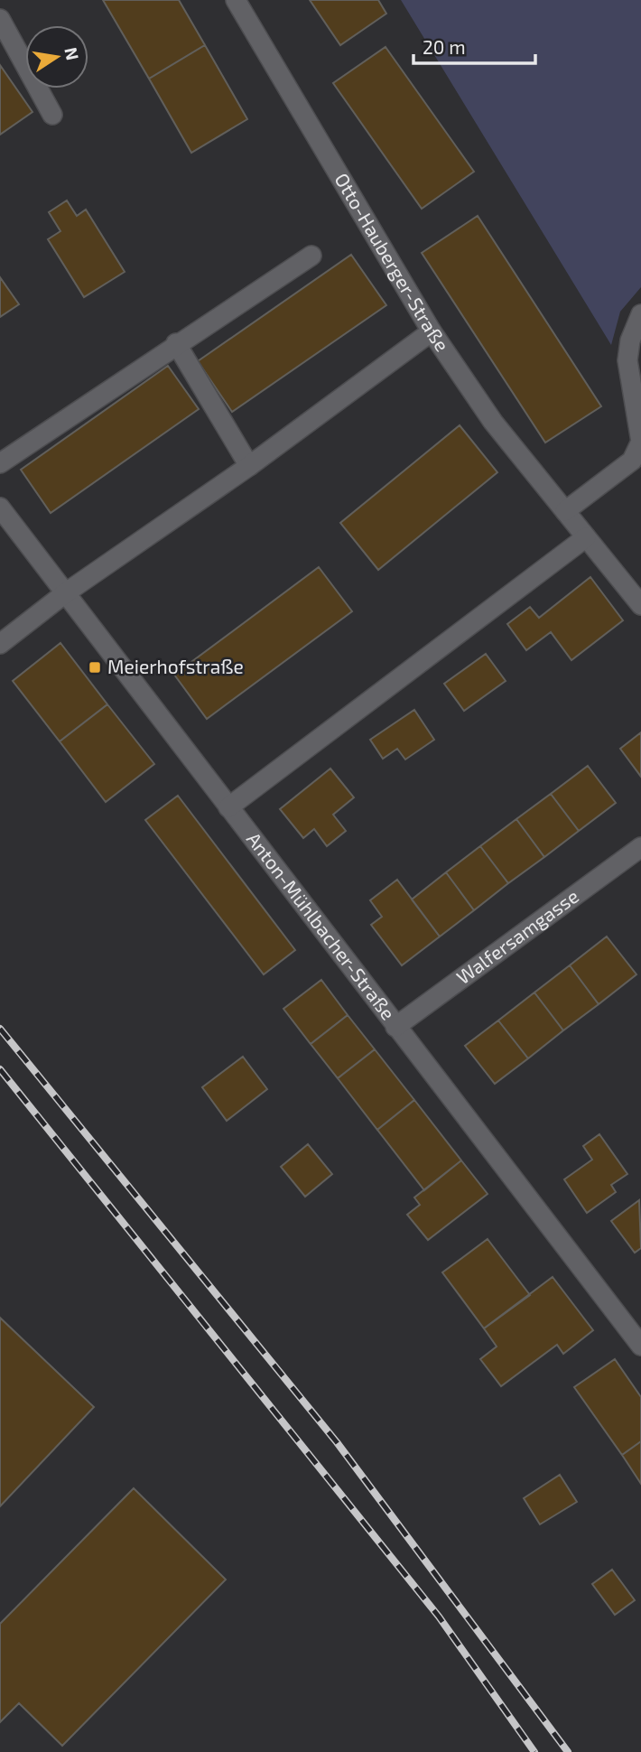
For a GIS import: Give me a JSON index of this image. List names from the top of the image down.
{
  "streets": {
    "street": ["Otto-Hauberger-Straße", "Anton-Mühlbacher-Straße", "Walfersamgasse"]
  },
  "crossings": [
    ["Anton-Mühlbacher-Straße", "Walfersamgasse"]
  ],
  "places": {
    "transit": ["Meierhofstraße"]
  },
  "scale_bar": "20 m",
  "north": "right"
}
